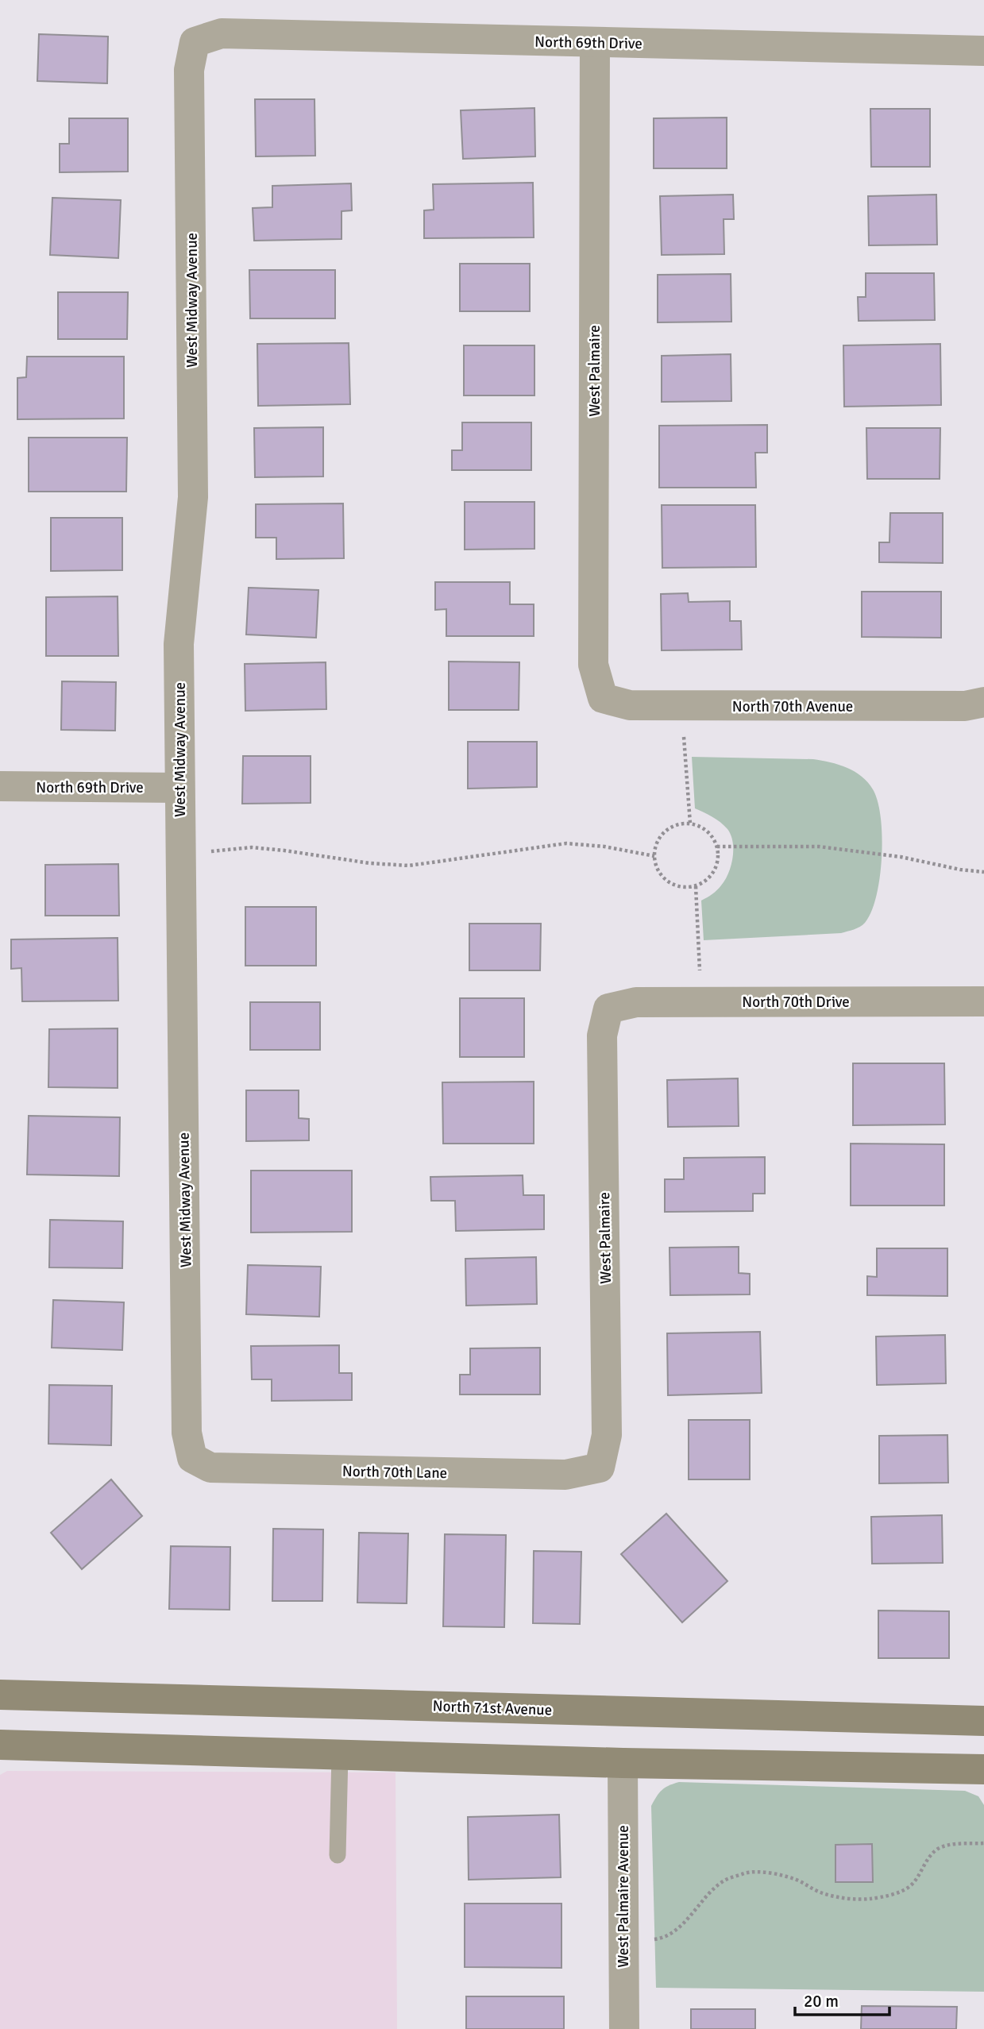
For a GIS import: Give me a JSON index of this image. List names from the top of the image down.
{
  "streets": {
    "street": [
      "North 69th Drive",
      "West Midway Avenue",
      "West Palmaire",
      "North 70th Avenue",
      "North 70th Drive",
      "North 70th Lane",
      "North 71st Avenue",
      "West Palmaire Avenue"
    ]
  },
  "crossings": [
    ["North 69th Drive", "West Midway Avenue"],
    ["North 69th Drive", "West Palmaire"],
    ["West Midway Avenue", "North 70th Lane"],
    ["West Palmaire", "North 70th Avenue"],
    ["West Palmaire", "North 70th Drive"],
    ["West Palmaire", "North 70th Lane"]
  ],
  "scale_bar": "20 m"
}
